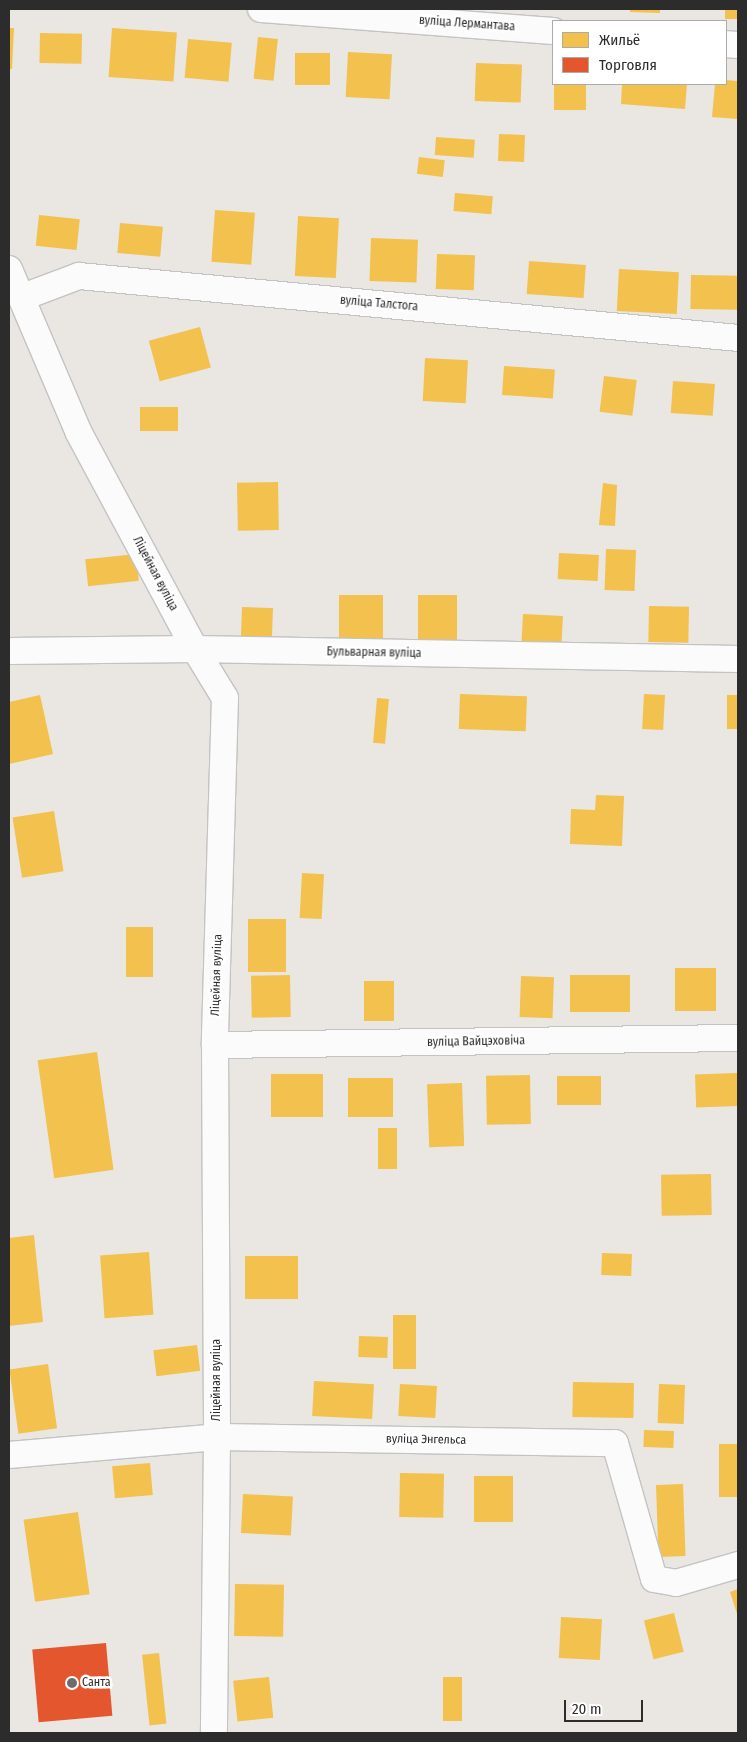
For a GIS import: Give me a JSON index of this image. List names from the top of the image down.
{
  "streets": {
    "street": [
      "вуліца Лермантава",
      "вуліца Талстога",
      "Ліцейная вуліца",
      "Бульварная вуліца",
      "вуліца Вайцэховіча",
      "вуліца Энгельса"
    ]
  },
  "crossings": [
    ["вуліца Талстога", "Ліцейная вуліца"],
    ["Ліцейная вуліца", "Бульварная вуліца"],
    ["Ліцейная вуліца", "вуліца Вайцэховіча"],
    ["Ліцейная вуліца", "вуліца Энгельса"]
  ],
  "places": ["Санта"],
  "legend": ["Жильё", "Торговля"],
  "scale_bar": "20 m"
}
